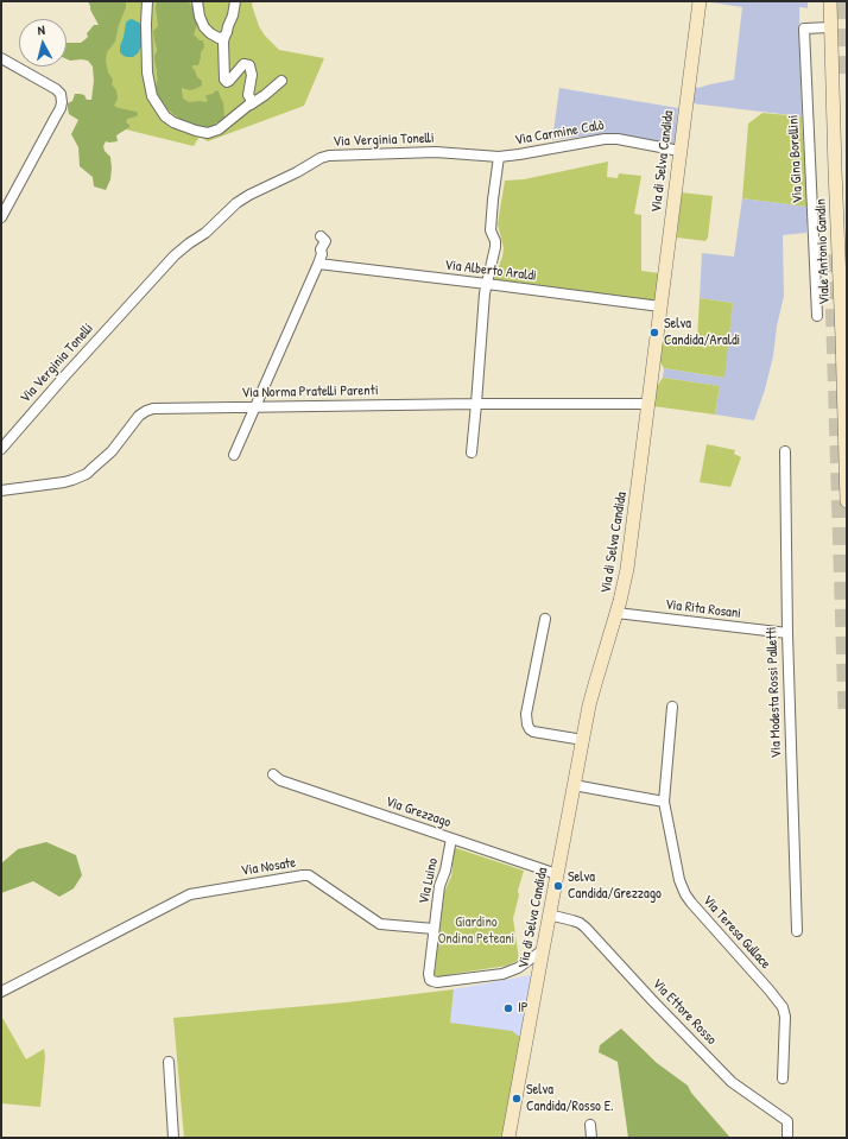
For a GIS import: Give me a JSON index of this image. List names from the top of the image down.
{
  "streets": {
    "street": [
      "Via Carmine Calò",
      "Via Verginia Tonelli",
      "Via Gina Borellini",
      "Via di Selva Candida",
      "Viale Antonio Gandin",
      "Via Alberto Araldi",
      "Via Norma Pratelli Parenti",
      "Via Rita Rosani",
      "Via Modesta Rossi Palletti",
      "Via Grezzago",
      "Via Nosate",
      "Via Luino",
      "Via Teresa Gullace",
      "Via Ettore Rosso"
    ]
  },
  "crossings": [
    ["Via Carmine Calò", "Via Verginia Tonelli"],
    ["Via Carmine Calò", "Via di Selva Candida"],
    ["Via Gina Borellini", "Viale Antonio Gandin"],
    ["Via di Selva Candida", "Via Alberto Araldi"],
    ["Via di Selva Candida", "Via Norma Pratelli Parenti"],
    ["Via di Selva Candida", "Via Rita Rosani"],
    ["Via di Selva Candida", "Via Grezzago"],
    ["Via di Selva Candida", "Via Ettore Rosso"],
    ["Via Rita Rosani", "Via Modesta Rossi Palletti"],
    ["Via Grezzago", "Via Luino"],
    ["Via Nosate", "Via Luino"]
  ],
  "parks": ["Giardino Ondina Peteani"],
  "places": [
    "Selva Candida/Araldi",
    "Selva Candida/Grezzago",
    "IP",
    "Selva Candida/Rosso E."
  ],
  "north": "top"
}
